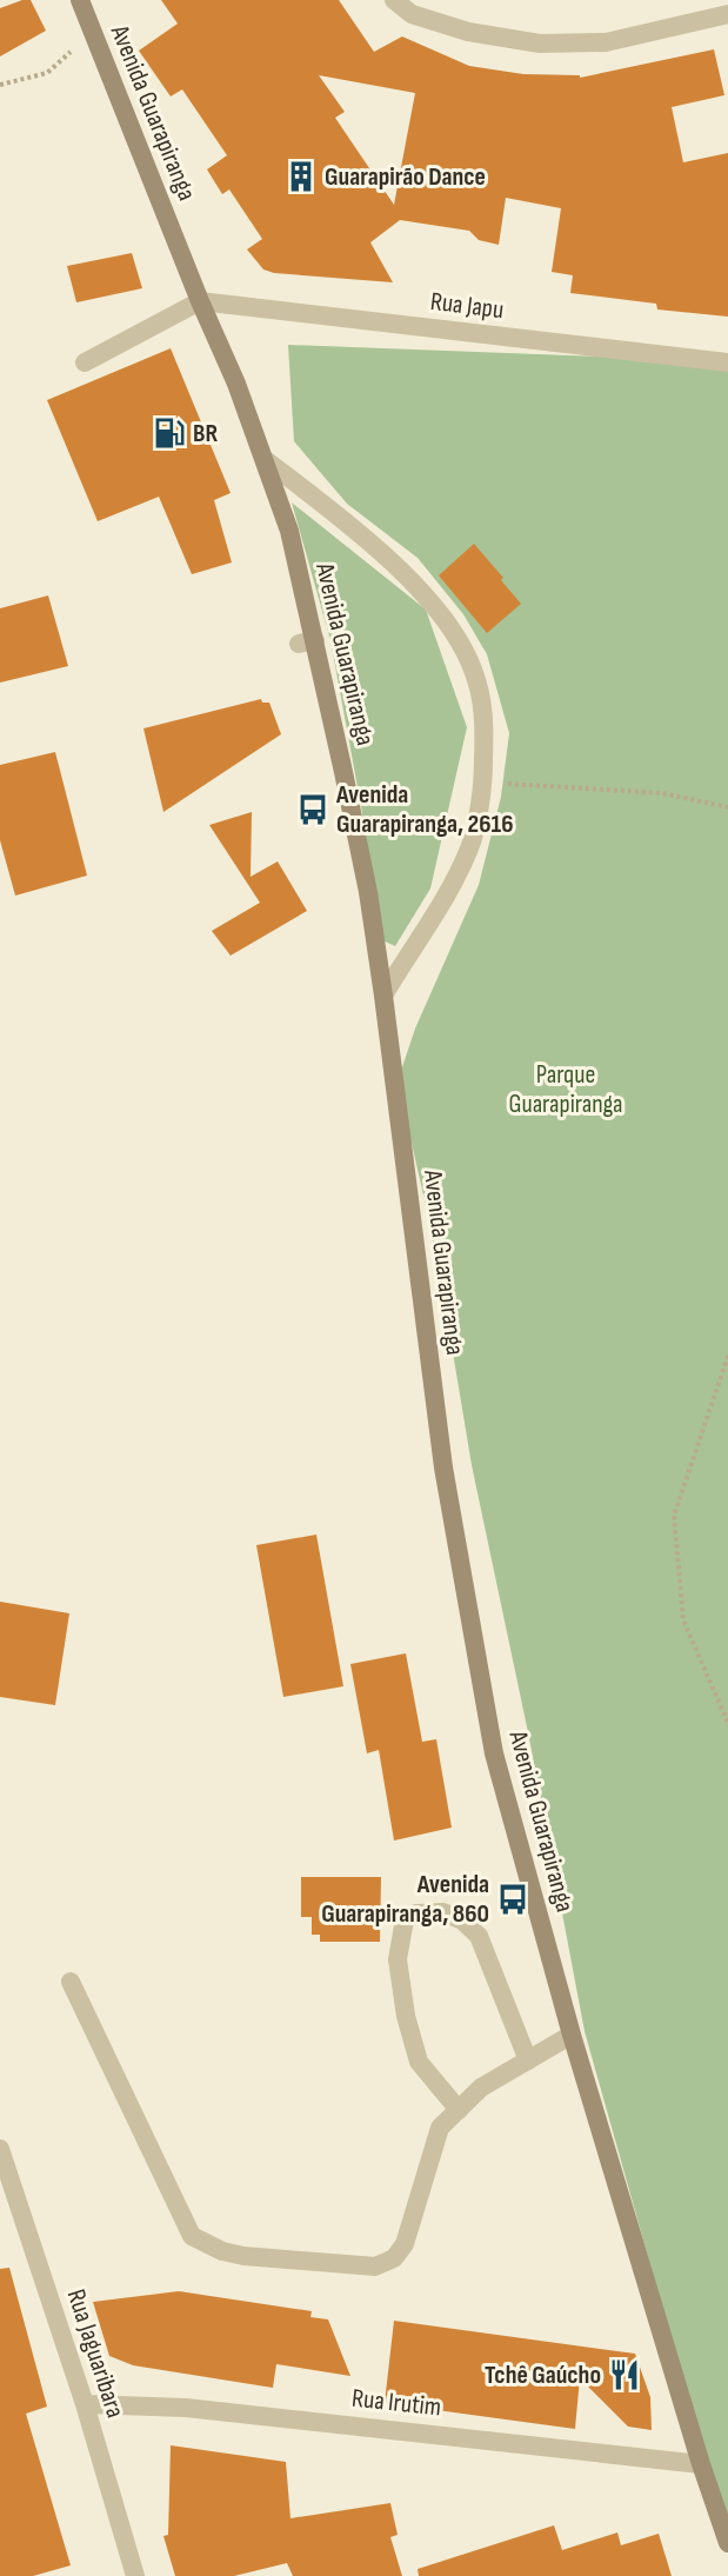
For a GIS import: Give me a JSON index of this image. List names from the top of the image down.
{
  "streets": {
    "main road": ["Avenida Guarapiranga"],
    "street": ["Rua Japu", "Rua Jaguaribara", "Rua Irutim"]
  },
  "crossings": [
    ["Avenida Guarapiranga", "Rua Japu"],
    ["Avenida Guarapiranga", "Rua Irutim"],
    ["Rua Jaguaribara", "Rua Irutim"]
  ],
  "parks": ["Parque Guarapiranga"],
  "places": {
    "building": ["Guarapirão Dance"],
    "fuel station": ["BR"],
    "bus stop": ["Avenida Guarapiranga, 2616", "Avenida Guarapiranga, 860"],
    "restaurant": ["Tchê Gaúcho"]
  }
}
